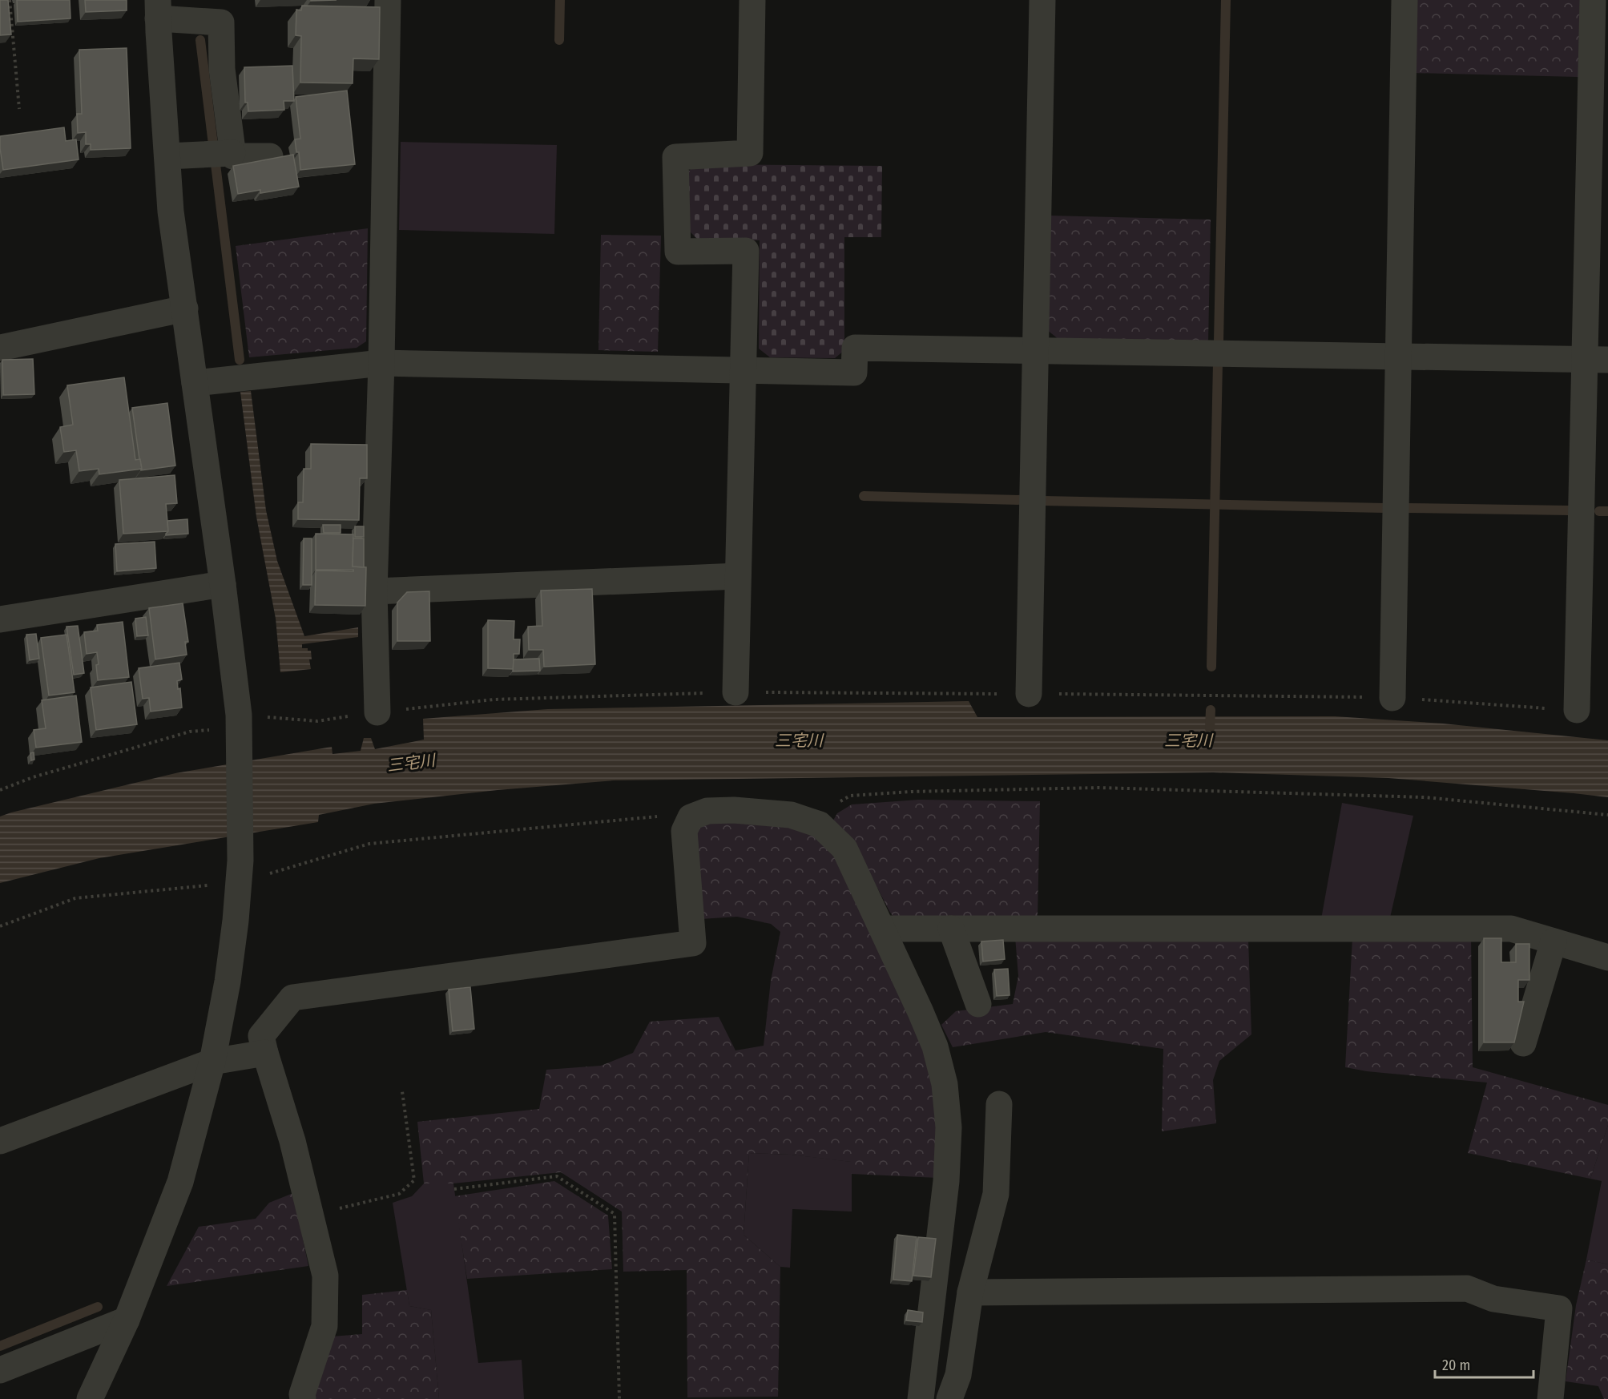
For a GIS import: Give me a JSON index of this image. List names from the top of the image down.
{
  "water": ["三宅川"],
  "scale_bar": "20 m"
}
